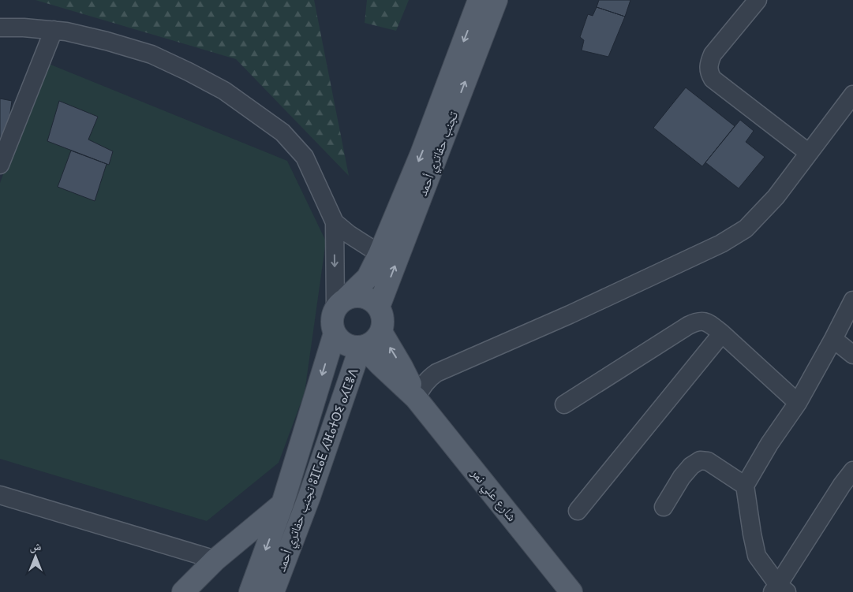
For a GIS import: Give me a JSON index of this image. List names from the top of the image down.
{
  "streets": {
    "main road": ["تجنب حفاتري أحمد", "تجنب حفاتري أحمد ⵓⵊⵎⴰⴹ ⵃⴼⴰⵜⵔⵉ ⴰⵃⵎⴻⴷ", "شارع علي نمر"]
  },
  "crossings": [
    ["تجنب حفاتري أحمد", "تجنب حفاتري أحمد ⵓⵊⵎⴰⴹ ⵃⴼⴰⵜⵔⵉ ⴰⵃⵎⴻⴷ"],
    ["تجنب حفاتري أحمد", "شارع علي نمر"],
    ["تجنب حفاتري أحمد ⵓⵊⵎⴰⴹ ⵃⴼⴰⵜⵔⵉ ⴰⵃⵎⴻⴷ", "شارع علي نمر"]
  ],
  "north": "top"
}
